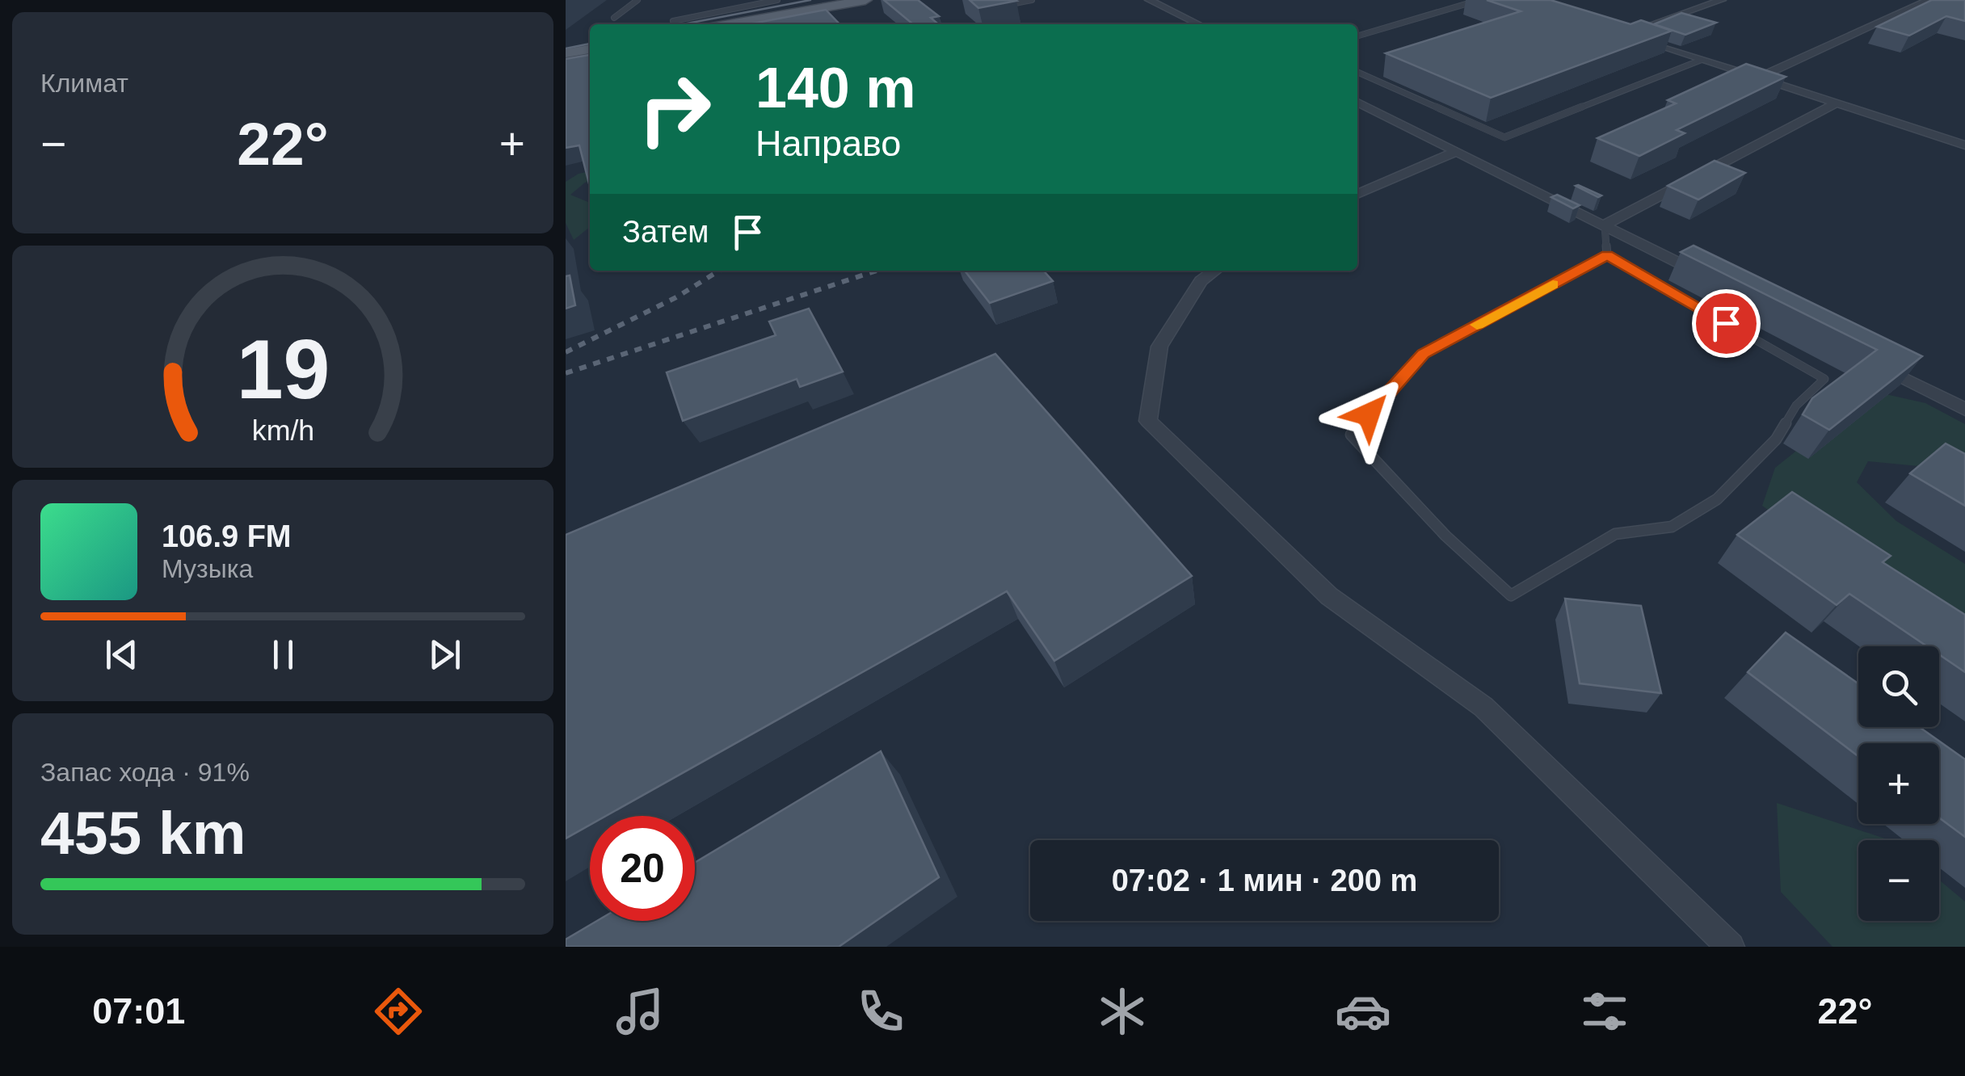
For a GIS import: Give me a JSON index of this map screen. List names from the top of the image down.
{
  "page": {
    "tile": [
      "Климат",
      ["Запас хода · 91%", "455 km"]
    ],
    "turn": ["140 m", "Направо"],
    "heat": ["−", "22°", "+"],
    "then": "Затем",
    "song": ["106.9 FM", "Музыка"],
    "map_buttons": ["+", "−"],
    "limit": "20",
    "trip": "07:02 · 1 мин · 200 m",
    "tabs": ["07:01", "22°"],
    "gauge": ["19", "km/h"]
  }
}
